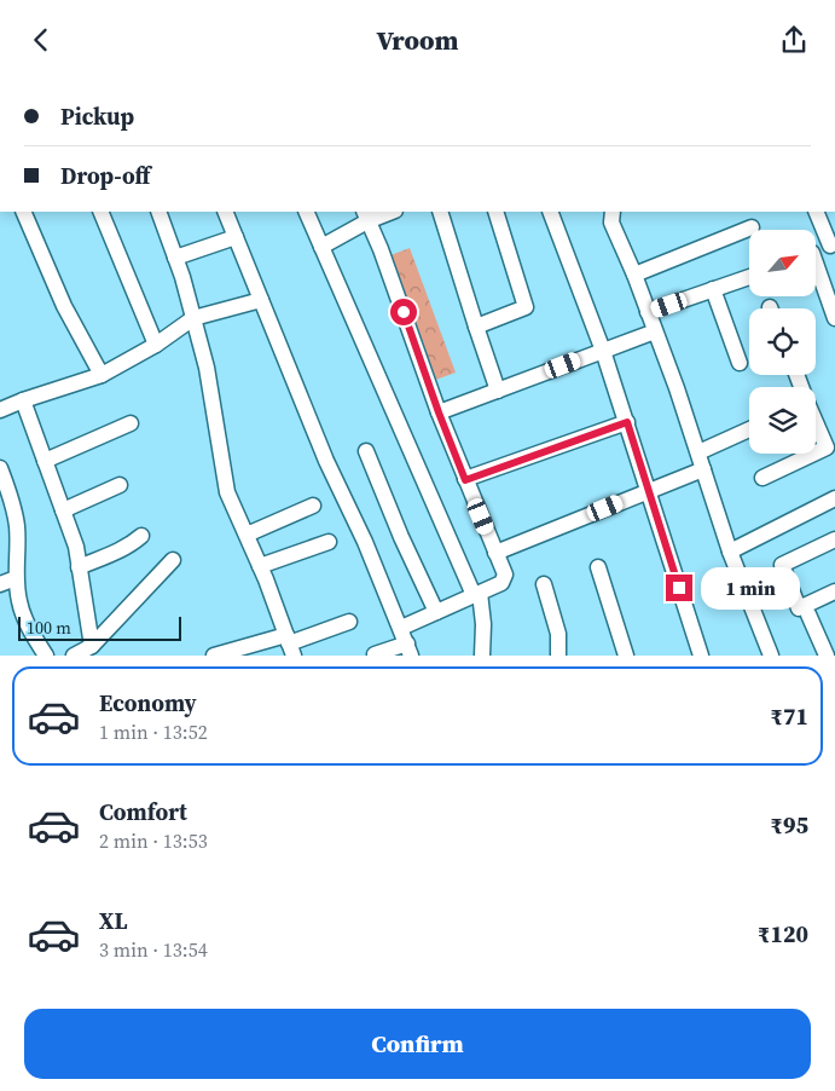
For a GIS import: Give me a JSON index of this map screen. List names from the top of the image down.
{
  "scale_bar": "100 m",
  "north": "top right",
  "page": {
    "header": "Vroom",
    "banner": ["Pickup", "Drop-off"],
    "bubble": "1 min",
    "scale": "100 m",
    "list": [
      {
        "name": "Economy",
        "note": "1 min · 13:52",
        "value": "₹71"
      },
      {
        "name": "Comfort",
        "note": "2 min · 13:53",
        "value": "₹95"
      },
      {
        "name": "XL",
        "note": "3 min · 13:54",
        "value": "₹120"
      }
    ],
    "buttons": "Confirm"
  }
}
